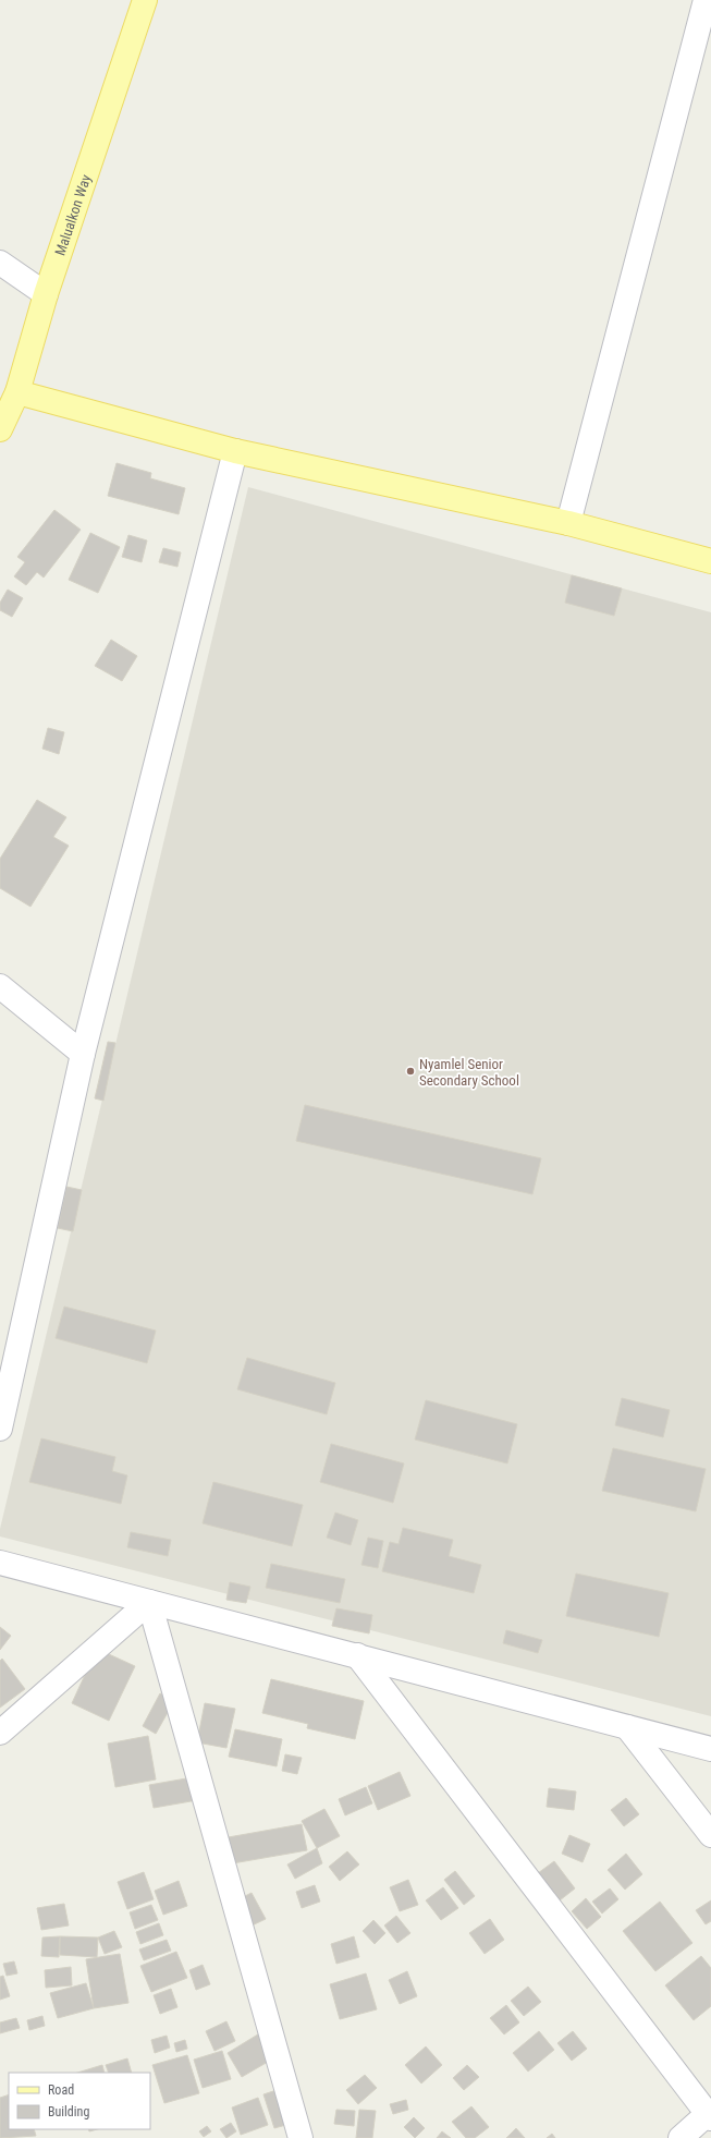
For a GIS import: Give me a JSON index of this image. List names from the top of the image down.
{
  "streets": {
    "main road": ["Malualkon Way"]
  },
  "places": ["Nyamlel Senior Secondary School"],
  "legend": ["Road", "Building"]
}
